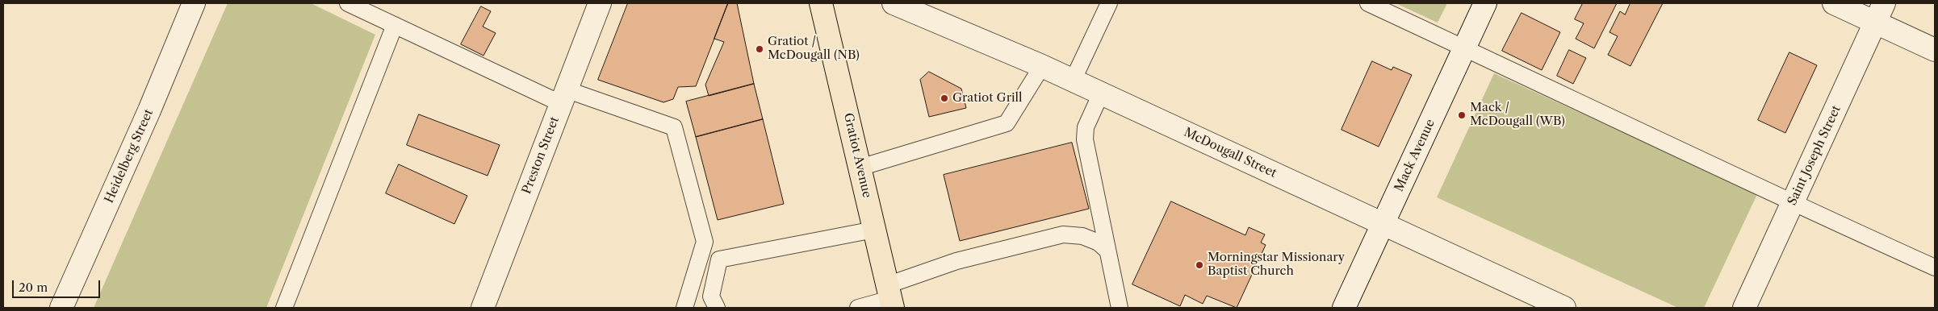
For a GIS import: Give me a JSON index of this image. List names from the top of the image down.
{
  "streets": {
    "main road": ["Gratiot Avenue"],
    "street": [
      "McDougall Street",
      "Preston Street",
      "Mack Avenue",
      "Saint Joseph Street",
      "Heidelberg Street"
    ]
  },
  "crossings": [
    ["McDougall Street", "Mack Avenue"]
  ],
  "places": [
    "Gratiot / McDougall (NB)",
    "Gratiot Grill",
    "Mack / McDougall (WB)",
    "Morningstar Missionary Baptist Church"
  ],
  "scale_bar": "20 m"
}
